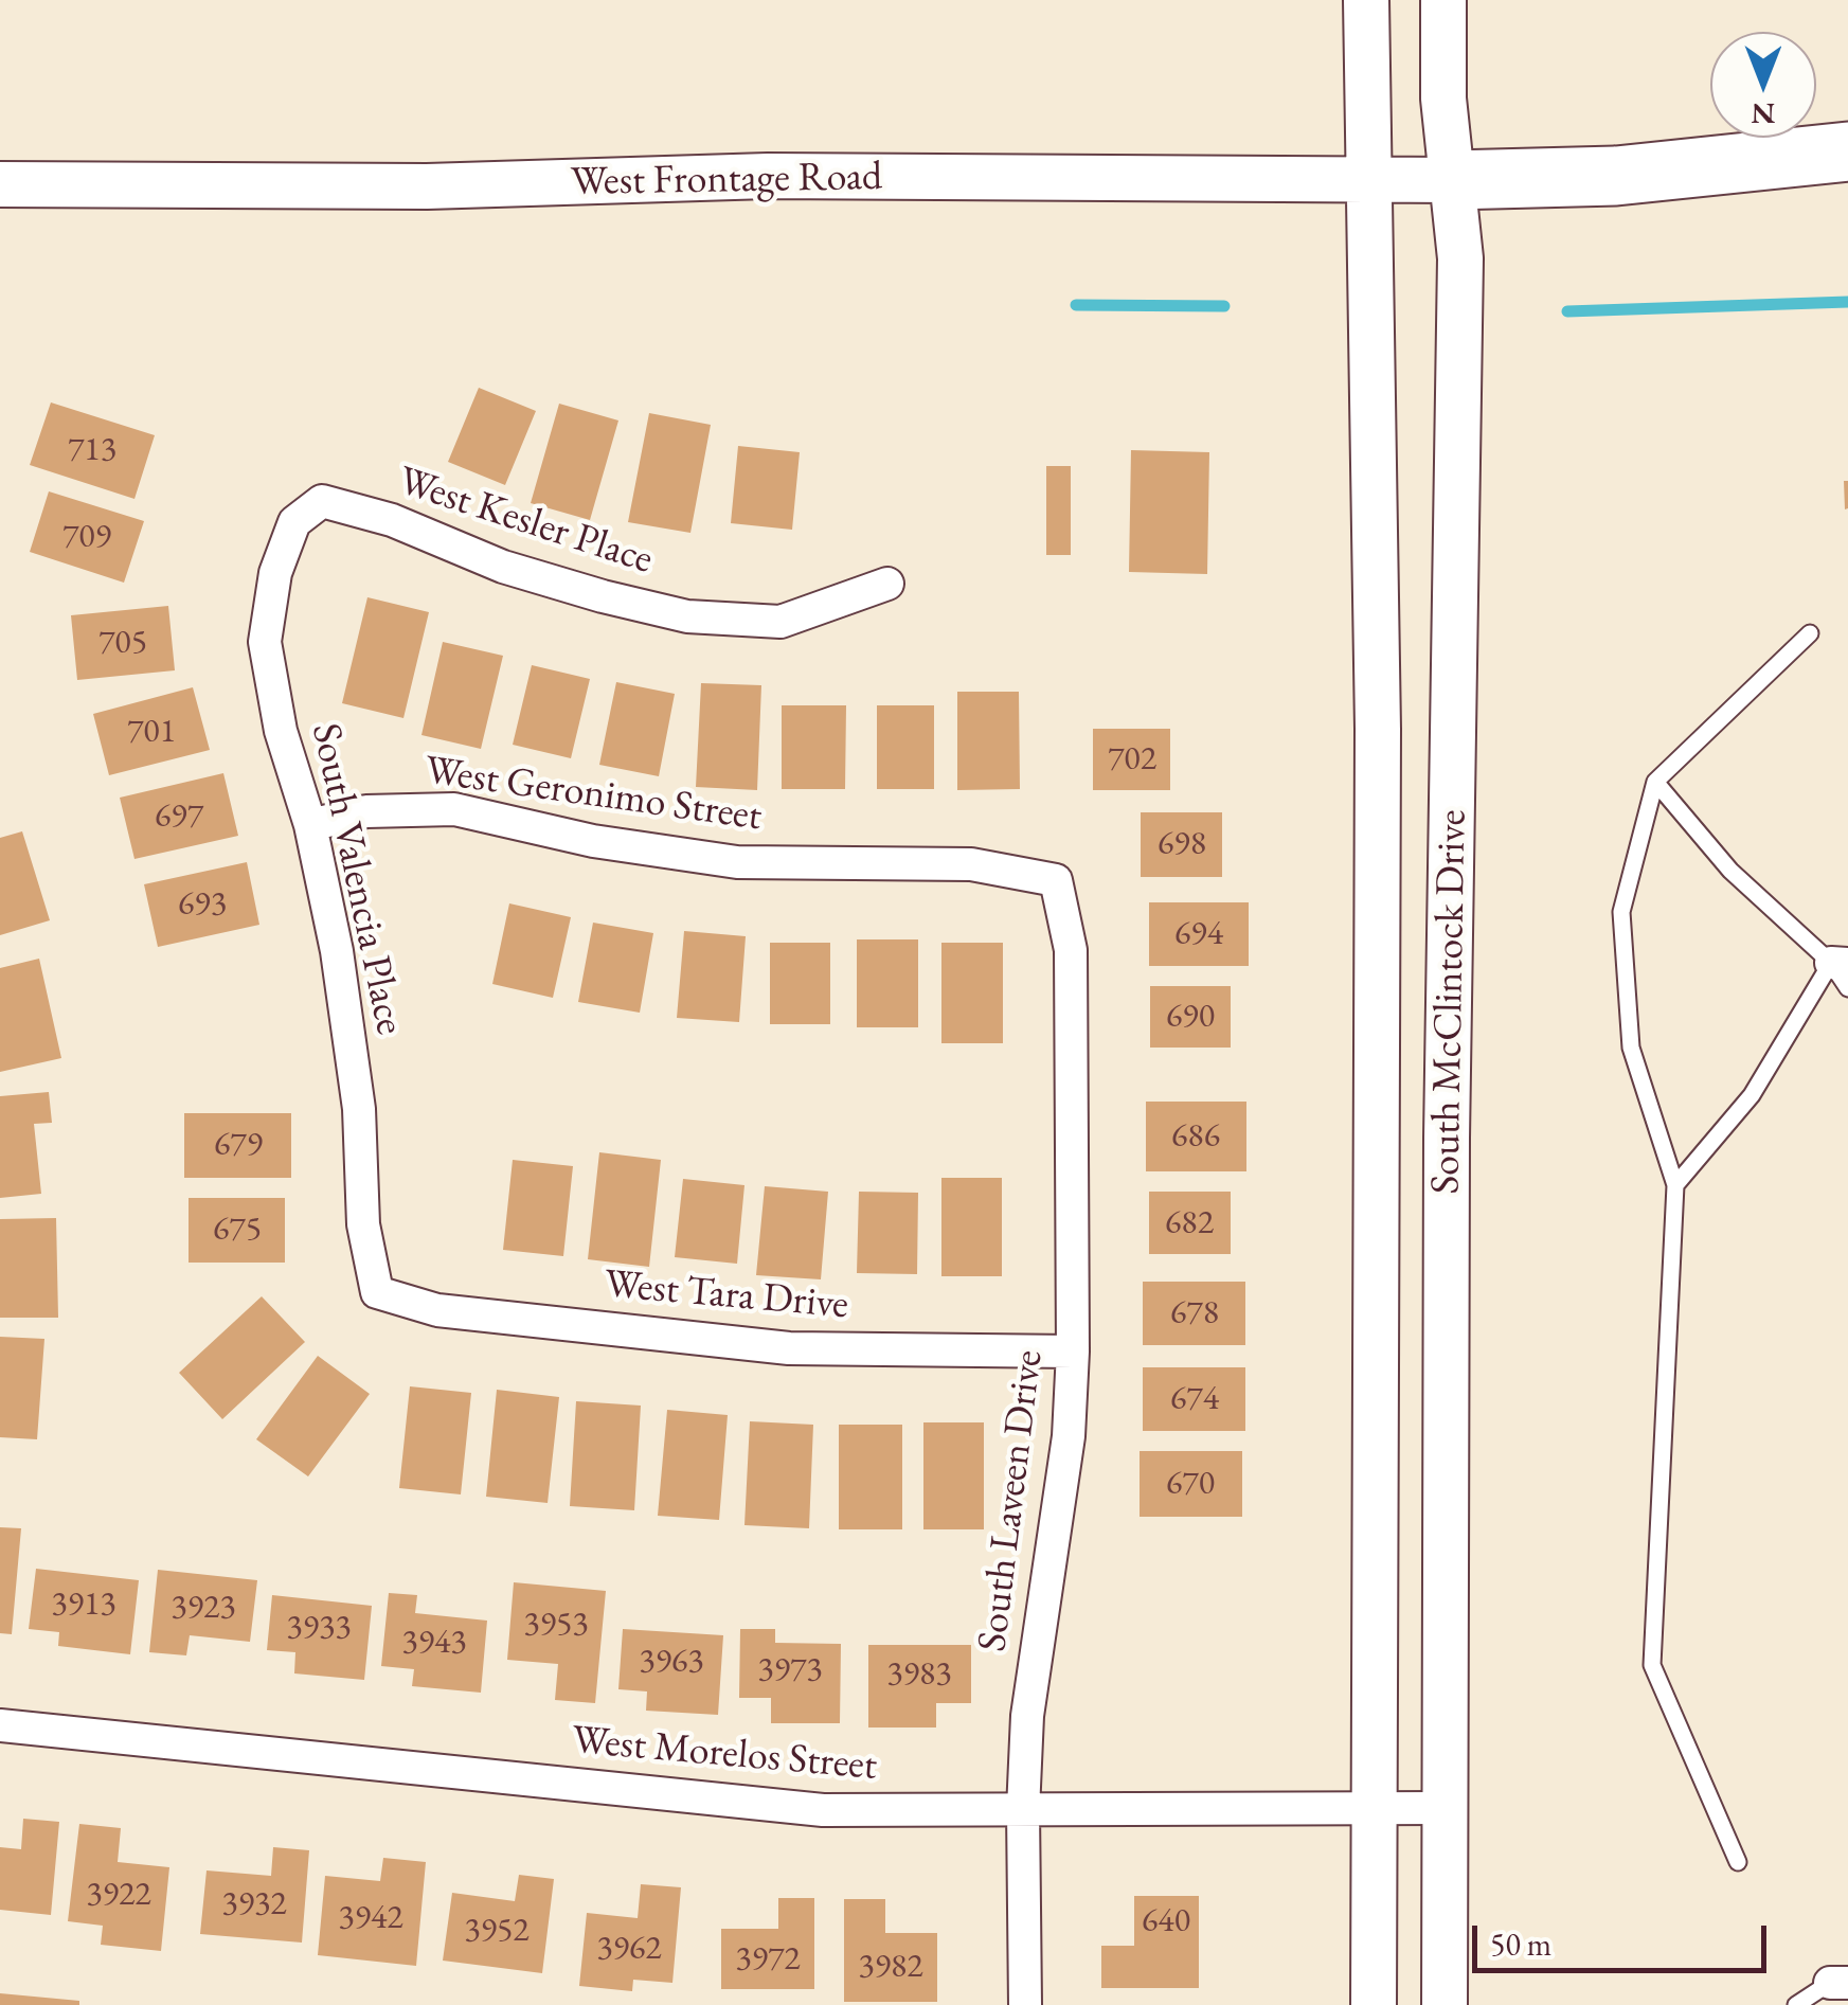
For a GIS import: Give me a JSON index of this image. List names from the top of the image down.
{
  "streets": {
    "main road": ["West Frontage Road", "South McClintock Drive"],
    "street": [
      "West Kesler Place",
      "West Geronimo Street",
      "South Valencia Place",
      "West Tara Drive",
      "South Laveen Drive",
      "West Morelos Street"
    ]
  },
  "crossings": [
    ["West Frontage Road", "South McClintock Drive"],
    ["West Kesler Place", "South Valencia Place"],
    ["West Geronimo Street", "South Valencia Place"],
    ["West Geronimo Street", "South Laveen Drive"],
    ["South Valencia Place", "West Tara Drive"],
    ["South McClintock Drive", "West Morelos Street"],
    ["West Tara Drive", "South Laveen Drive"],
    ["South Laveen Drive", "West Morelos Street"]
  ],
  "house_numbers": [
    "713",
    "709",
    "705",
    "701",
    "702",
    "697",
    "698",
    "693",
    "694",
    "690",
    "686",
    "679",
    "682",
    "675",
    "678",
    "674",
    "670",
    "3913",
    "3923",
    "3953",
    "3933",
    "3943",
    "3963",
    "3973",
    "3983",
    "3922",
    "3932",
    "3942",
    "640",
    "3952",
    "3962",
    "3972",
    "3982"
  ],
  "scale_bar": "50 m",
  "north": "bottom"
}
